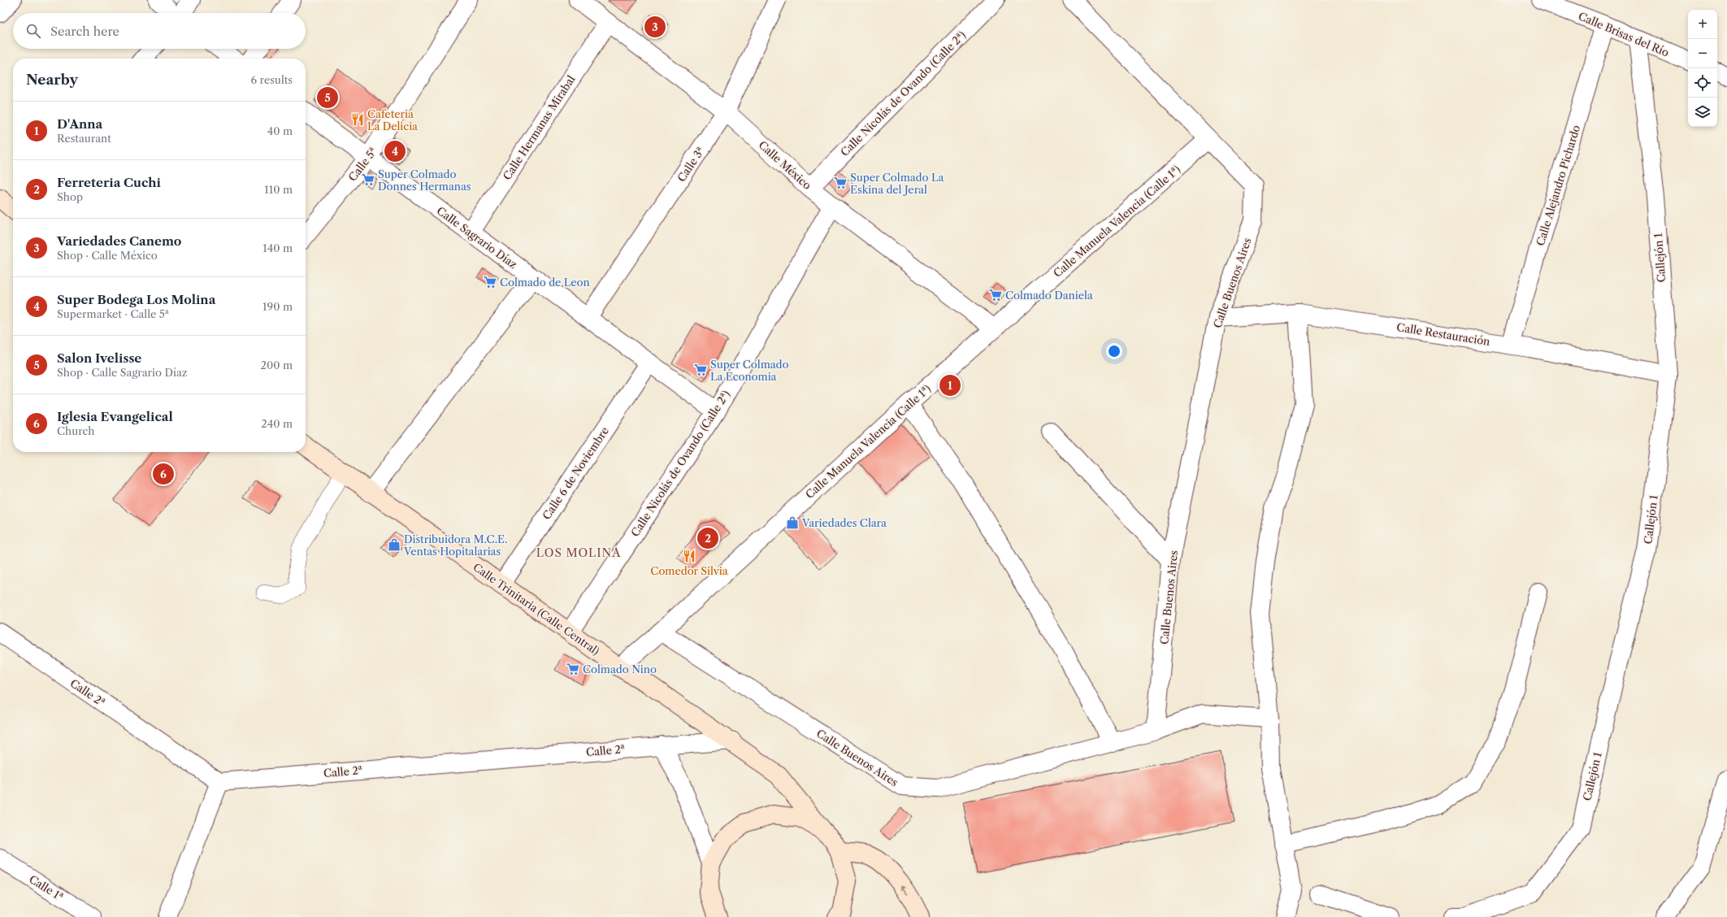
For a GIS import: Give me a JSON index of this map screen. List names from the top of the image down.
{
  "streets": {
    "street": [
      "Calle Brisas del Río",
      "Calle Nicolás de Ovando (Calle 2ª)",
      "Calle Hermanas Mirabal",
      "Calle 5ª",
      "Calle 3ª",
      "Calle México",
      "Calle Alejandro Pichardo",
      "Calle Manuela Valencia (Calle 1ª)",
      "Calle Sagrario Díaz",
      "Callejón 1",
      "Calle Buenos Aires",
      "Calle Restauración",
      "Calle 6 de Noviembre",
      "Calle Trinitaria (Calle Central)",
      "Calle 2ª",
      "Calle 1ª"
    ]
  },
  "crossings": [
    ["Calle Brisas del Río", "Calle Alejandro Pichardo"],
    ["Calle Brisas del Río", "Callejón 1"],
    ["Calle Nicolás de Ovando (Calle 2ª)", "Calle México"],
    ["Calle Nicolás de Ovando (Calle 2ª)", "Calle Sagrario Díaz"],
    ["Calle Nicolás de Ovando (Calle 2ª)", "Calle Trinitaria (Calle Central)"],
    ["Calle Hermanas Mirabal", "Calle México"],
    ["Calle Hermanas Mirabal", "Calle Sagrario Díaz"],
    ["Calle 5ª", "Calle Sagrario Díaz"],
    ["Calle 3ª", "Calle México"],
    ["Calle 3ª", "Calle Sagrario Díaz"],
    ["Calle México", "Calle Manuela Valencia (Calle 1ª)"],
    ["Calle Alejandro Pichardo", "Calle Restauración"],
    ["Calle Manuela Valencia (Calle 1ª)", "Calle Buenos Aires"],
    ["Calle Manuela Valencia (Calle 1ª)", "Calle Trinitaria (Calle Central)"],
    ["Calle Sagrario Díaz", "Calle 6 de Noviembre"],
    ["Callejón 1", "Calle Restauración"],
    ["Calle Buenos Aires", "Calle Restauración"],
    ["Calle 6 de Noviembre", "Calle Trinitaria (Calle Central)"],
    ["Calle Trinitaria (Calle Central)", "Calle 2ª"]
  ],
  "districts": ["LOS MOLINA"],
  "places": {
    "restaurant": ["Cafeteria La Delicia", "Comedor Silvia"],
    "supermarket": [
      "Super Colmado Donnes Hermanas",
      "Super Colmado La Eskina del Jeral",
      "Colmado de Leon",
      "Colmado Daniela",
      "Super Colmado La Economia",
      "Colmado Nino"
    ],
    "shop": ["Variedades Clara", "Distribuidora M.C.E. Ventas Hopitalarias"]
  },
  "page": {
    "map_buttons": ["+", "−"],
    "search": "Search here",
    "pins": [
      "3",
      "5",
      "4",
      "1",
      "6",
      "2"
    ],
    "heading": ["Nearby", "6 results"],
    "list": [
      {
        "mark": "1",
        "name": "D'Anna",
        "note": "Restaurant",
        "value": "40 m"
      },
      {
        "mark": "2",
        "name": "Ferreteria Cuchi",
        "note": "Shop",
        "value": "110 m"
      },
      {
        "mark": "3",
        "name": "Variedades Canemo",
        "note": "Shop · Calle México",
        "value": "140 m"
      },
      {
        "mark": "4",
        "name": "Super Bodega Los Molina",
        "note": "Supermarket · Calle 5ª",
        "value": "190 m"
      },
      {
        "mark": "5",
        "name": "Salon Ivelisse",
        "note": "Shop · Calle Sagrario Díaz",
        "value": "200 m"
      },
      {
        "mark": "6",
        "name": "Iglesia Evangelical",
        "note": "Church",
        "value": "240 m"
      }
    ]
  }
}
